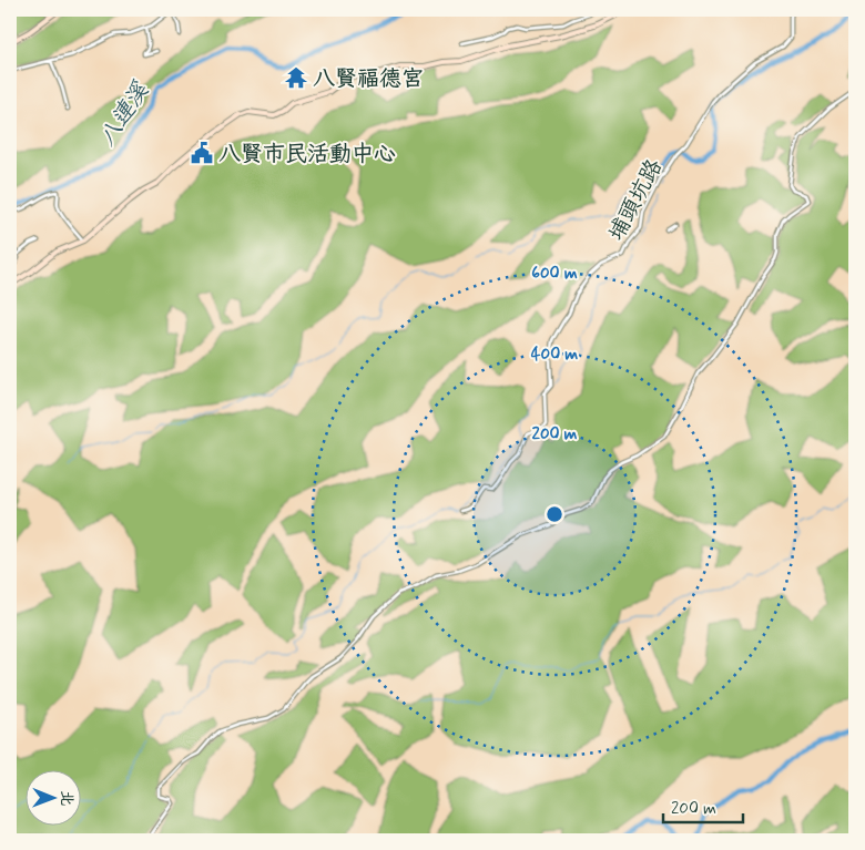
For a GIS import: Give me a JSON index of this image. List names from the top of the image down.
{
  "streets": {
    "street": ["埔頭坑路"]
  },
  "water": ["八連溪"],
  "places": {
    "temple": ["八賢福德宮"],
    "public building": ["八賢市民活動中心"]
  },
  "scale_bar": "200 m",
  "north": "right",
  "rings": ["600 m", "400 m", "200 m"]
}
